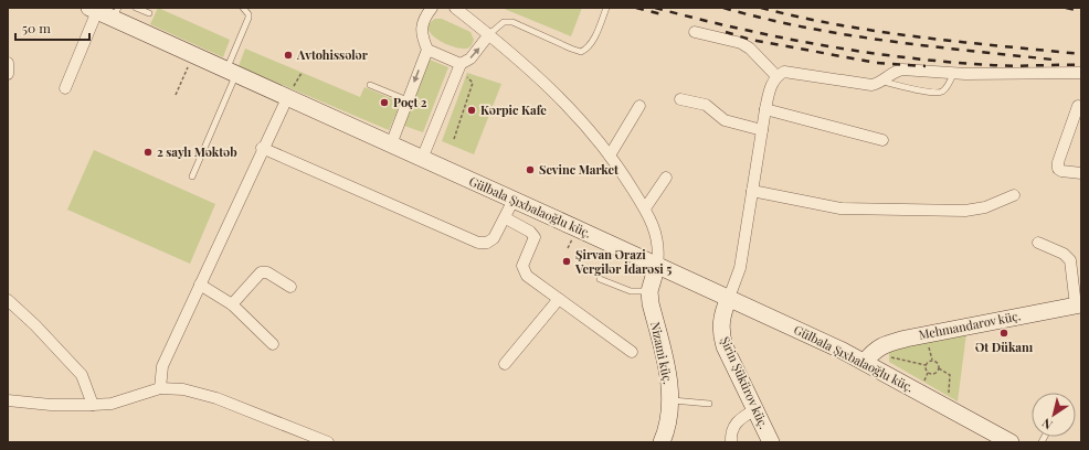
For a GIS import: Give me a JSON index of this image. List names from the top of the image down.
{
  "streets": {
    "main road": [
      "Gülbala Şıxbalaoğlu küç.",
      "Mehmandarov küç.",
      "Nizami küç.",
      "Şirin Şükürov küç."
    ]
  },
  "crossings": [
    ["Gülbala Şıxbalaoğlu küç.", "Mehmandarov küç."],
    ["Gülbala Şıxbalaoğlu küç.", "Nizami küç."],
    ["Gülbala Şıxbalaoğlu küç.", "Şirin Şükürov küç."]
  ],
  "places": [
    "Avtohissələr",
    "Poçt 2",
    "Kərpic Kafe",
    "2 saylı Məktəb",
    "Sevinc Market",
    "Şirvan Ərazi Vergilər İdarəsi 5",
    "Ət Dükanı"
  ],
  "scale_bar": "50 m",
  "north": "bottom left"
}
